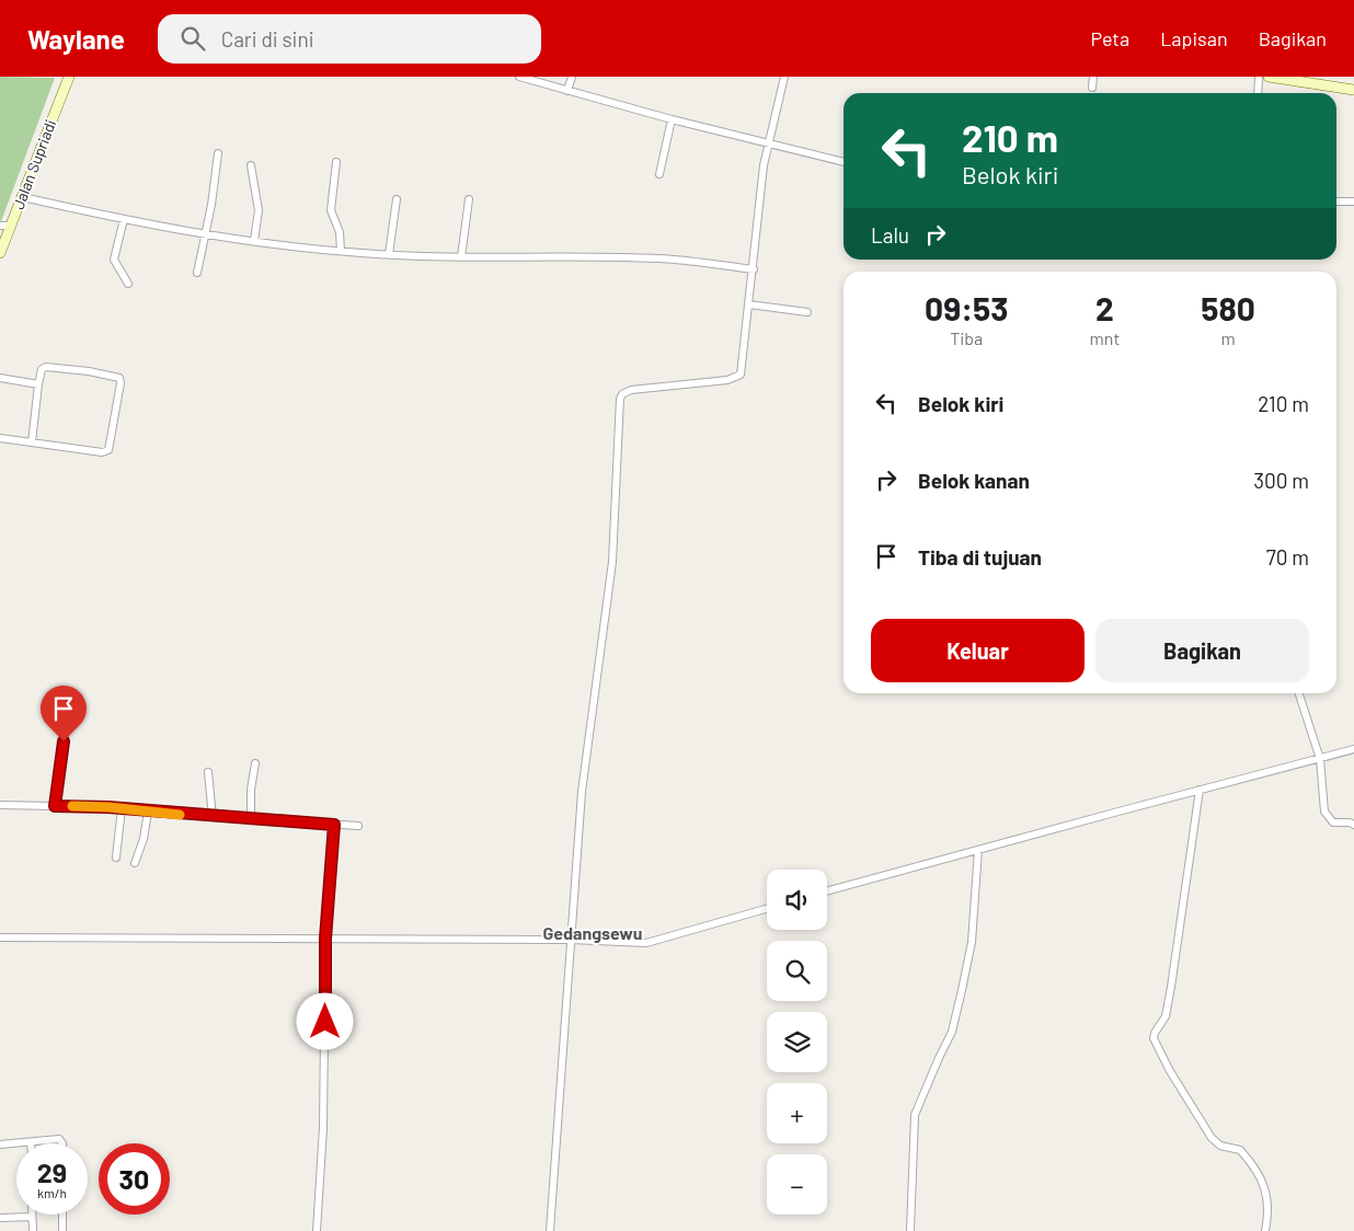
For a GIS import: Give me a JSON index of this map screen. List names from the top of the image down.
{
  "streets": {
    "main road": ["Jalan Supriadi"]
  },
  "districts": ["Gedangsewu"],
  "page": {
    "header": "Waylane",
    "search": "Cari di sini",
    "nav": ["Peta", "Lapisan", "Bagikan"],
    "turn": ["210 m", "Belok kiri"],
    "then": "Lalu",
    "eta": [
      "09:53",
      "Tiba",
      "2",
      "mnt",
      "580",
      "m"
    ],
    "list": [
      {
        "name": "Belok kiri",
        "value": "210 m"
      },
      {
        "name": "Belok kanan",
        "value": "300 m"
      },
      {
        "name": "Tiba di tujuan",
        "value": "70 m"
      }
    ],
    "buttons": ["Keluar", "Bagikan"],
    "map_buttons": ["+", "−"],
    "speed": "29 km/h",
    "limit": "30"
  }
}
